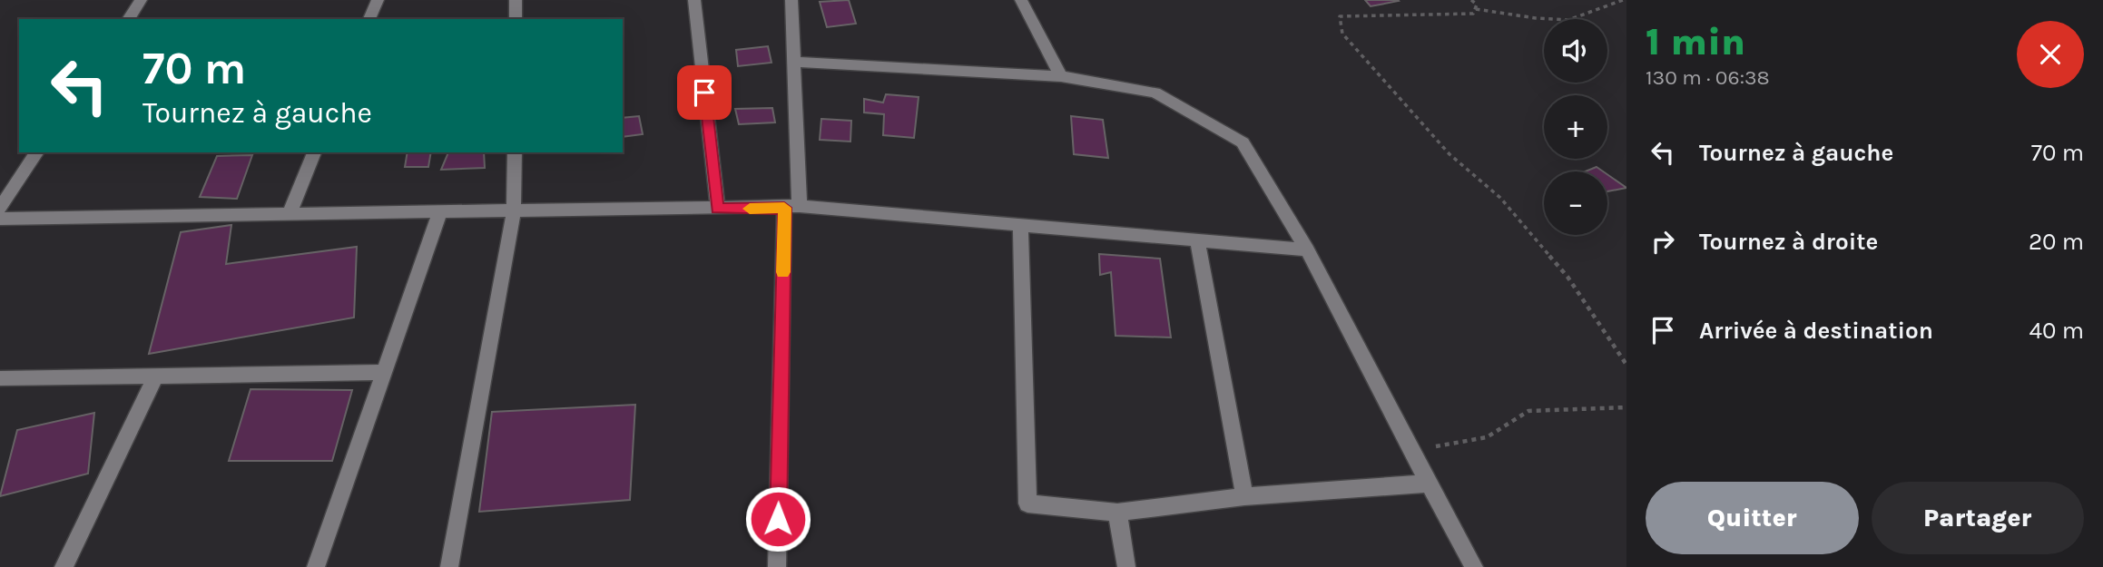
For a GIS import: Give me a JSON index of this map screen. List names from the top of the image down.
{
  "page": {
    "heading": ["1 min", "130 m · 06:38"],
    "map_buttons": ["+", "−"],
    "turn": ["70 m", "Tournez à gauche"],
    "list": [
      {
        "name": "Tournez à gauche",
        "value": "70 m"
      },
      {
        "name": "Tournez à droite",
        "value": "20 m"
      },
      {
        "name": "Arrivée à destination",
        "value": "40 m"
      }
    ],
    "buttons": ["Quitter", "Partager"]
  }
}
